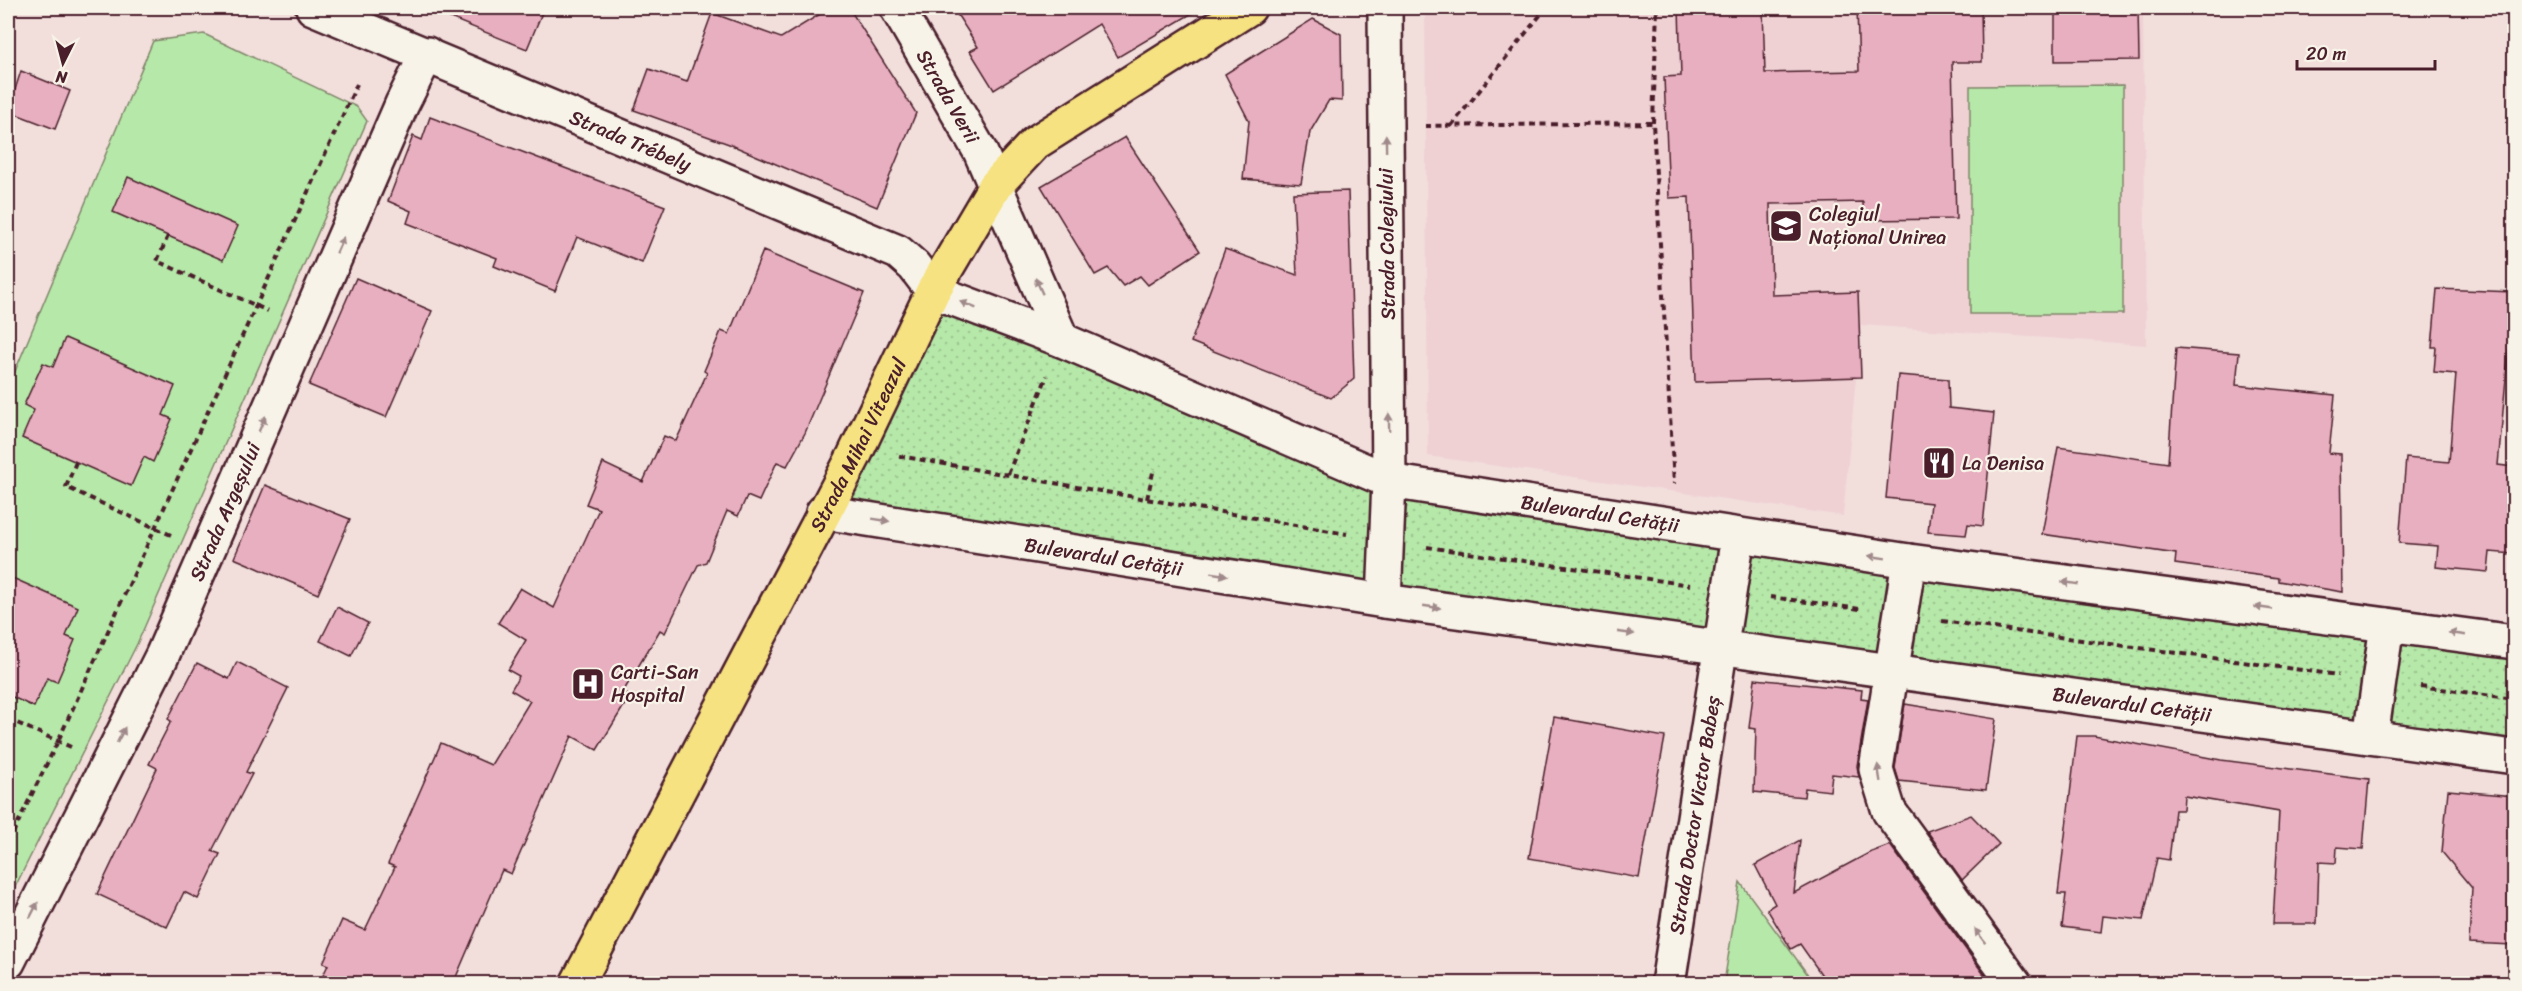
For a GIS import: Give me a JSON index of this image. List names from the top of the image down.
{
  "streets": {
    "main road": ["Strada Mihai Viteazul"],
    "street": [
      "Strada Verii",
      "Strada Trébely",
      "Strada Colegiului",
      "Strada Argeșului",
      "Bulevardul Cetății",
      "Strada Doctor Victor Babeș"
    ]
  },
  "crossings": [
    ["Strada Verii", "Strada Mihai Viteazul"],
    ["Strada Trébely", "Strada Mihai Viteazul"],
    ["Strada Trébely", "Strada Argeșului"],
    ["Strada Trébely", "Bulevardul Cetății"],
    ["Strada Colegiului", "Bulevardul Cetății"],
    ["Strada Mihai Viteazul", "Bulevardul Cetății"],
    ["Bulevardul Cetății", "Strada Doctor Victor Babeș"]
  ],
  "one_way": ["Strada Colegiului", "Strada Argeșului"],
  "places": {
    "school or university": ["Colegiul Național Unirea"],
    "restaurant": ["La Denisa"],
    "hospital": ["Carti-San Hospital"]
  },
  "scale_bar": "20 m",
  "north": "bottom"
}
